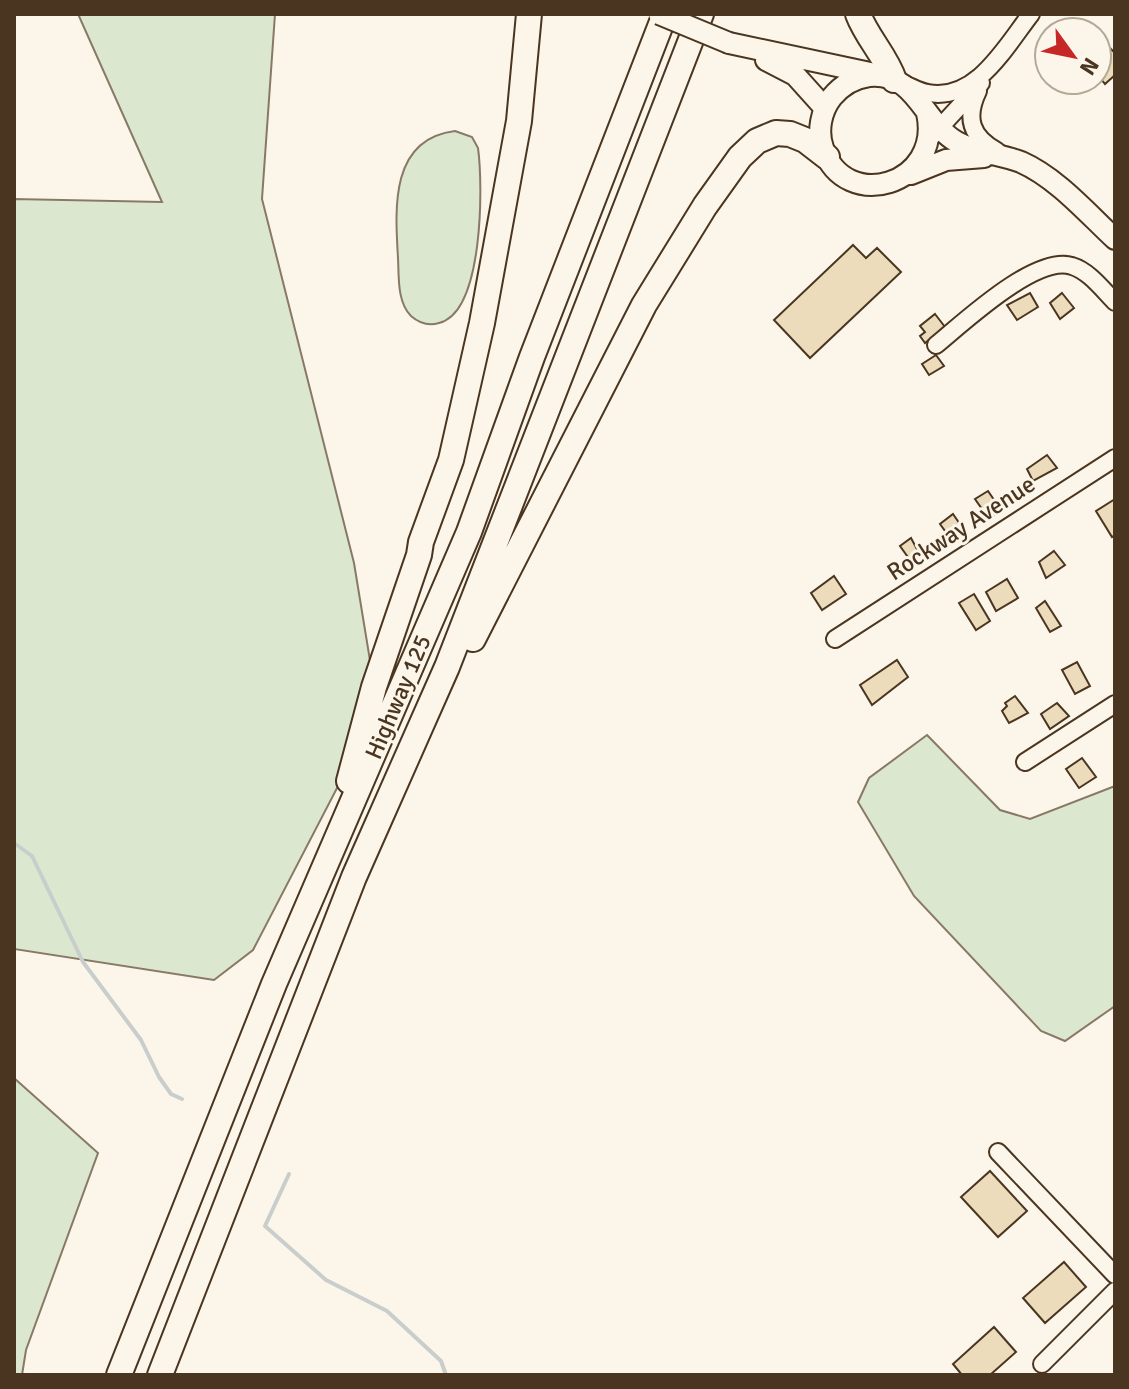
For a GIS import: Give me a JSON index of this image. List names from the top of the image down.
{
  "streets": {
    "highway": ["Highway 125"],
    "street": ["Rockway Avenue"]
  },
  "north": "bottom right"
}
